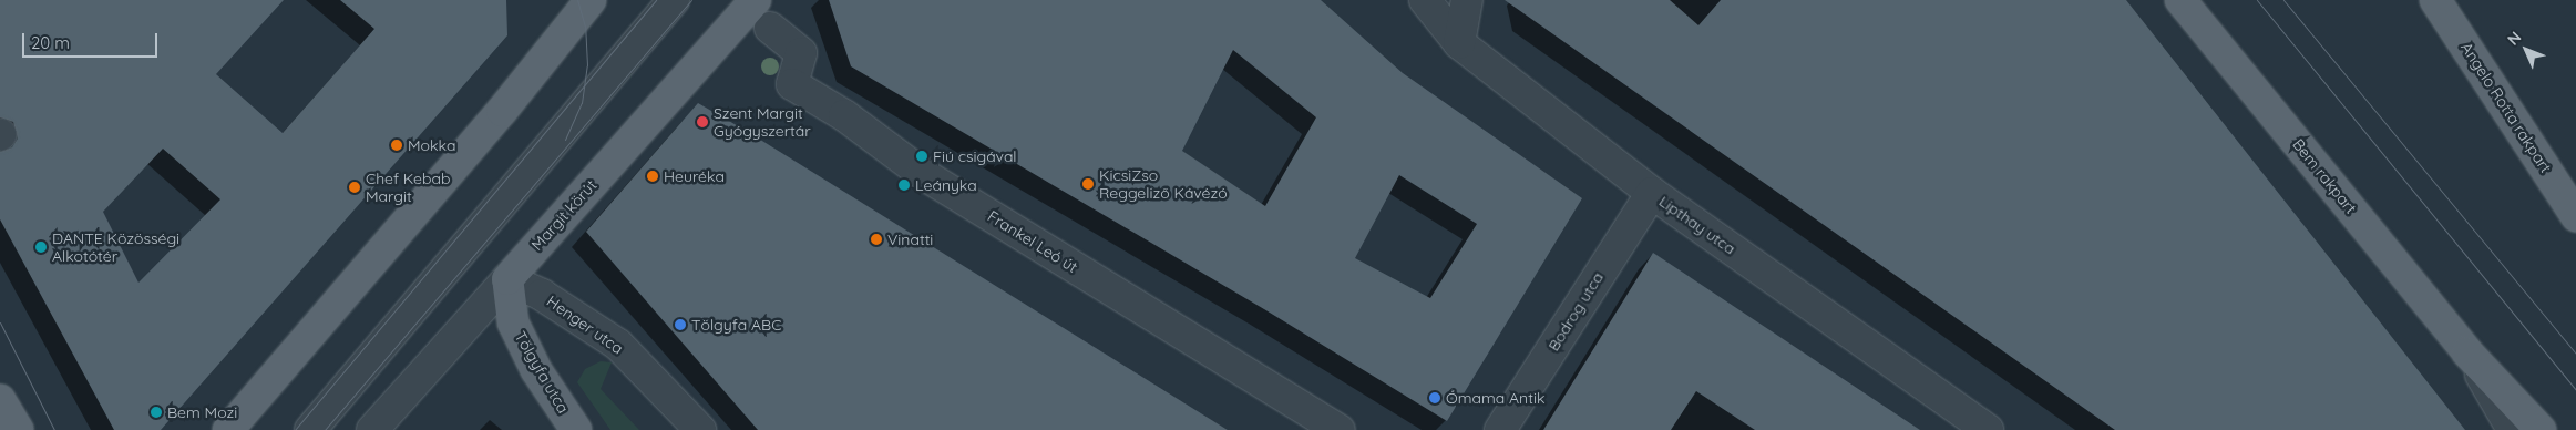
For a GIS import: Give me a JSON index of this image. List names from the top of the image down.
{
  "streets": {
    "main road": [
      "Angelo Rotta rakpart",
      "Bem rakpart",
      "Margit körút",
      "Tölgyfa utca"
    ],
    "street": [
      "Lipthay utca",
      "Frankel Leó út",
      "Bodrog utca",
      "Henger utca"
    ]
  },
  "crossings": [
    ["Margit körút", "Henger utca"],
    ["Margit körút", "Tölgyfa utca"],
    ["Lipthay utca", "Bodrog utca"],
    ["Henger utca", "Tölgyfa utca"]
  ],
  "places": [
    "Szent Margit Gyógyszertár",
    "Mokka",
    "Fiú csigával",
    "Heuréka",
    "KicsiZso Reggeliző Kávézó",
    "Leányka",
    "Chef Kebab Margit",
    "Vinatti",
    "DANTE Közösségi Alkotótér",
    "Tölgyfa ABC",
    "Ómama Antik",
    "Bem Mozi"
  ],
  "scale_bar": "20 m",
  "north": "top left"
}
